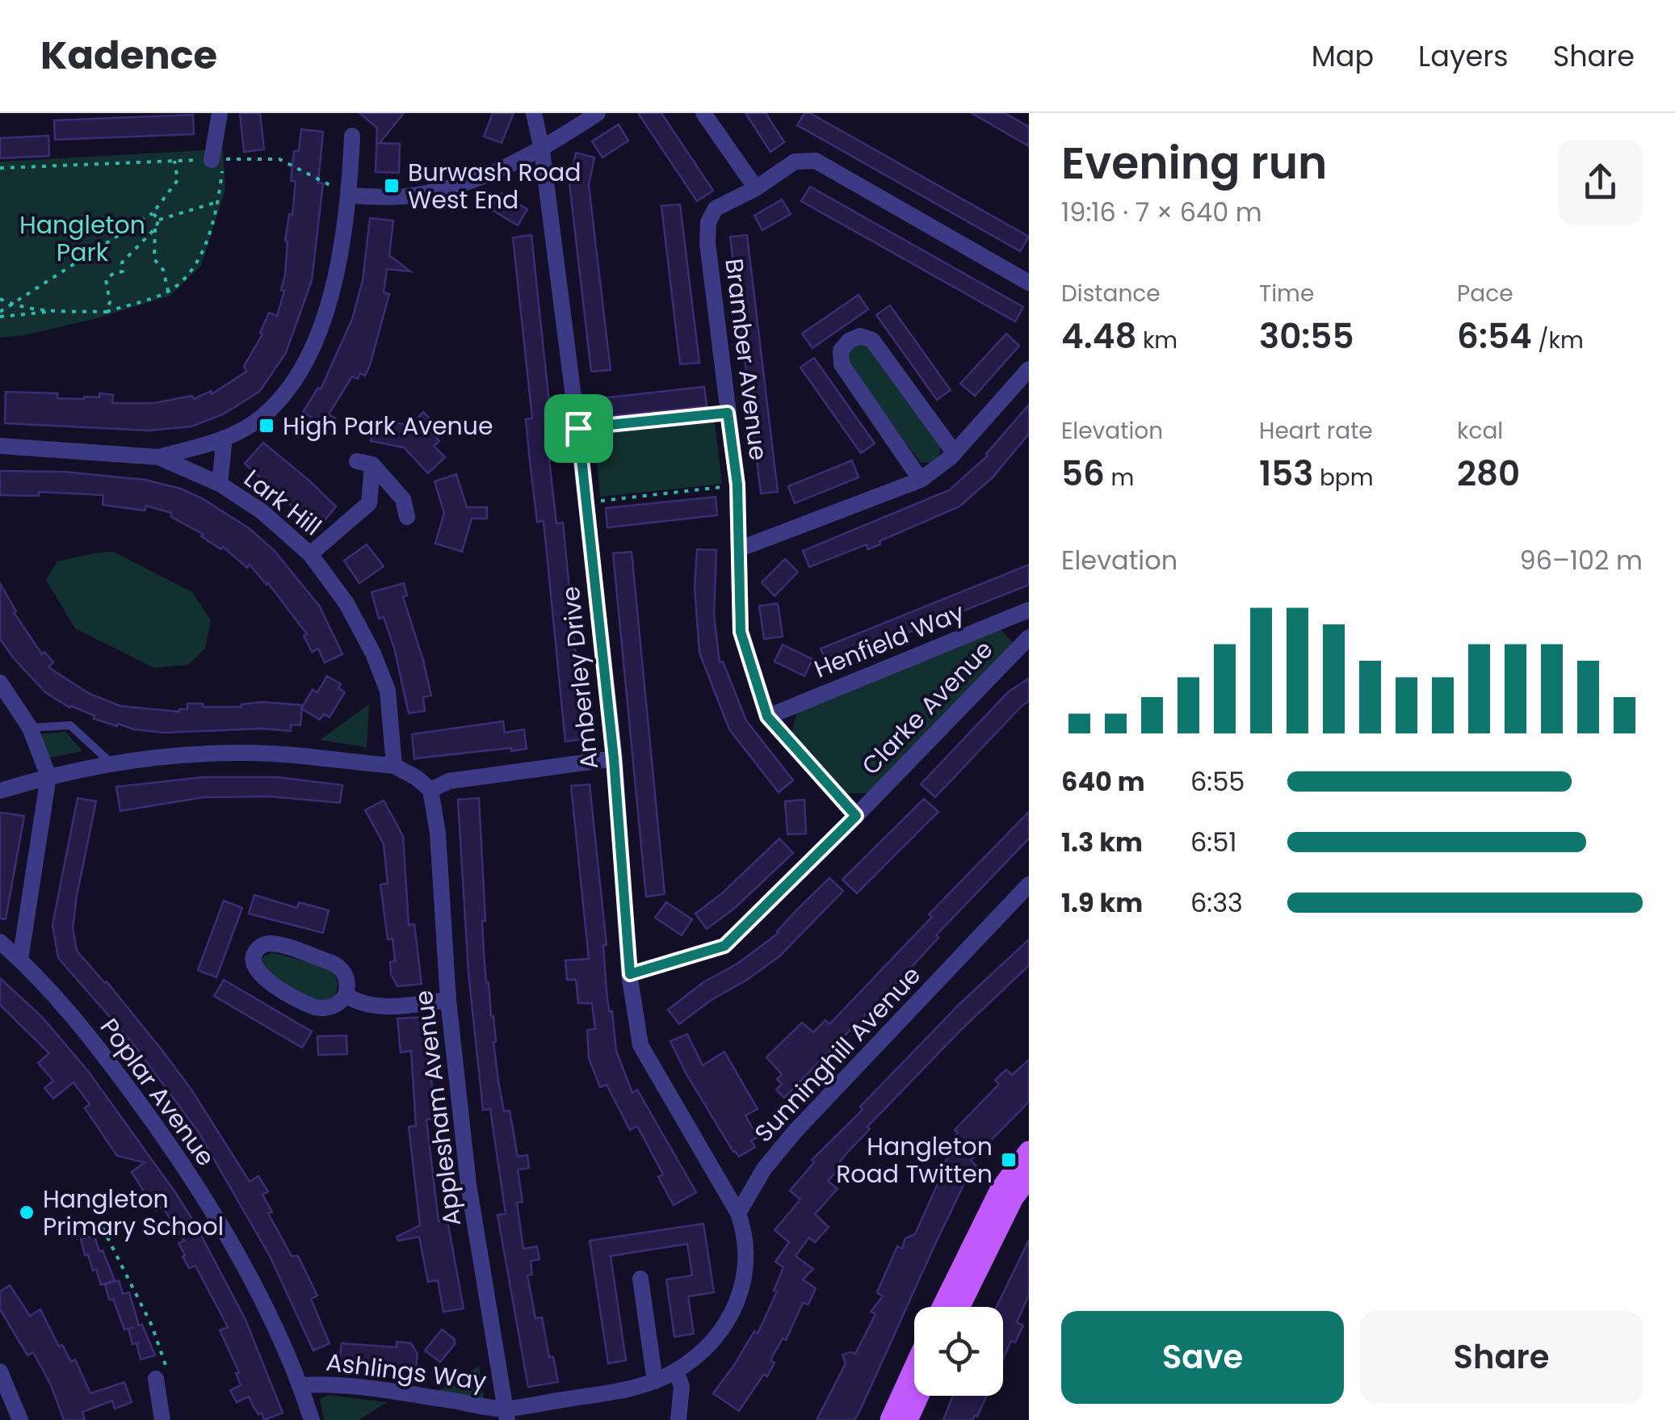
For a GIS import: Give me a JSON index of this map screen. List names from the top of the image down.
{
  "streets": {
    "street": [
      "Bramber Avenue",
      "Lark Hill",
      "Henfield Way",
      "Amberley Drive",
      "Clarke Avenue",
      "Sunninghill Avenue",
      "Poplar Avenue",
      "Applesham Avenue",
      "Ashlings Way"
    ]
  },
  "crossings": [
    ["Bramber Avenue", "Henfield Way"],
    ["Bramber Avenue", "Clarke Avenue"],
    ["Amberley Drive", "Clarke Avenue"],
    ["Amberley Drive", "Sunninghill Avenue"],
    ["Poplar Avenue", "Ashlings Way"],
    ["Applesham Avenue", "Ashlings Way"]
  ],
  "parks": ["Hangleton Park"],
  "places": {
    "transit": ["Burwash Road West End", "High Park Avenue", "Hangleton Road Twitten"],
    "other": ["Hangleton Primary School"]
  },
  "page": {
    "header": "Kadence",
    "nav": ["Map", "Layers", "Share"],
    "heading": ["Evening run", "19:16 · 7 × 640 m"],
    "stats": [
      ["Distance", "4.48 km"],
      ["Time", "30:55"],
      ["Pace", "6:54 /km"],
      ["Elevation", "56 m"],
      ["Heart rate", "153 bpm"],
      ["kcal", "280"]
    ],
    "chart": ["Elevation", "96–102 m"],
    "list": [
      {
        "name": "640 m",
        "note": "6:55"
      },
      {
        "name": "1.3 km",
        "note": "6:51"
      },
      {
        "name": "1.9 km",
        "note": "6:33"
      }
    ],
    "buttons": ["Save", "Share"]
  }
}
